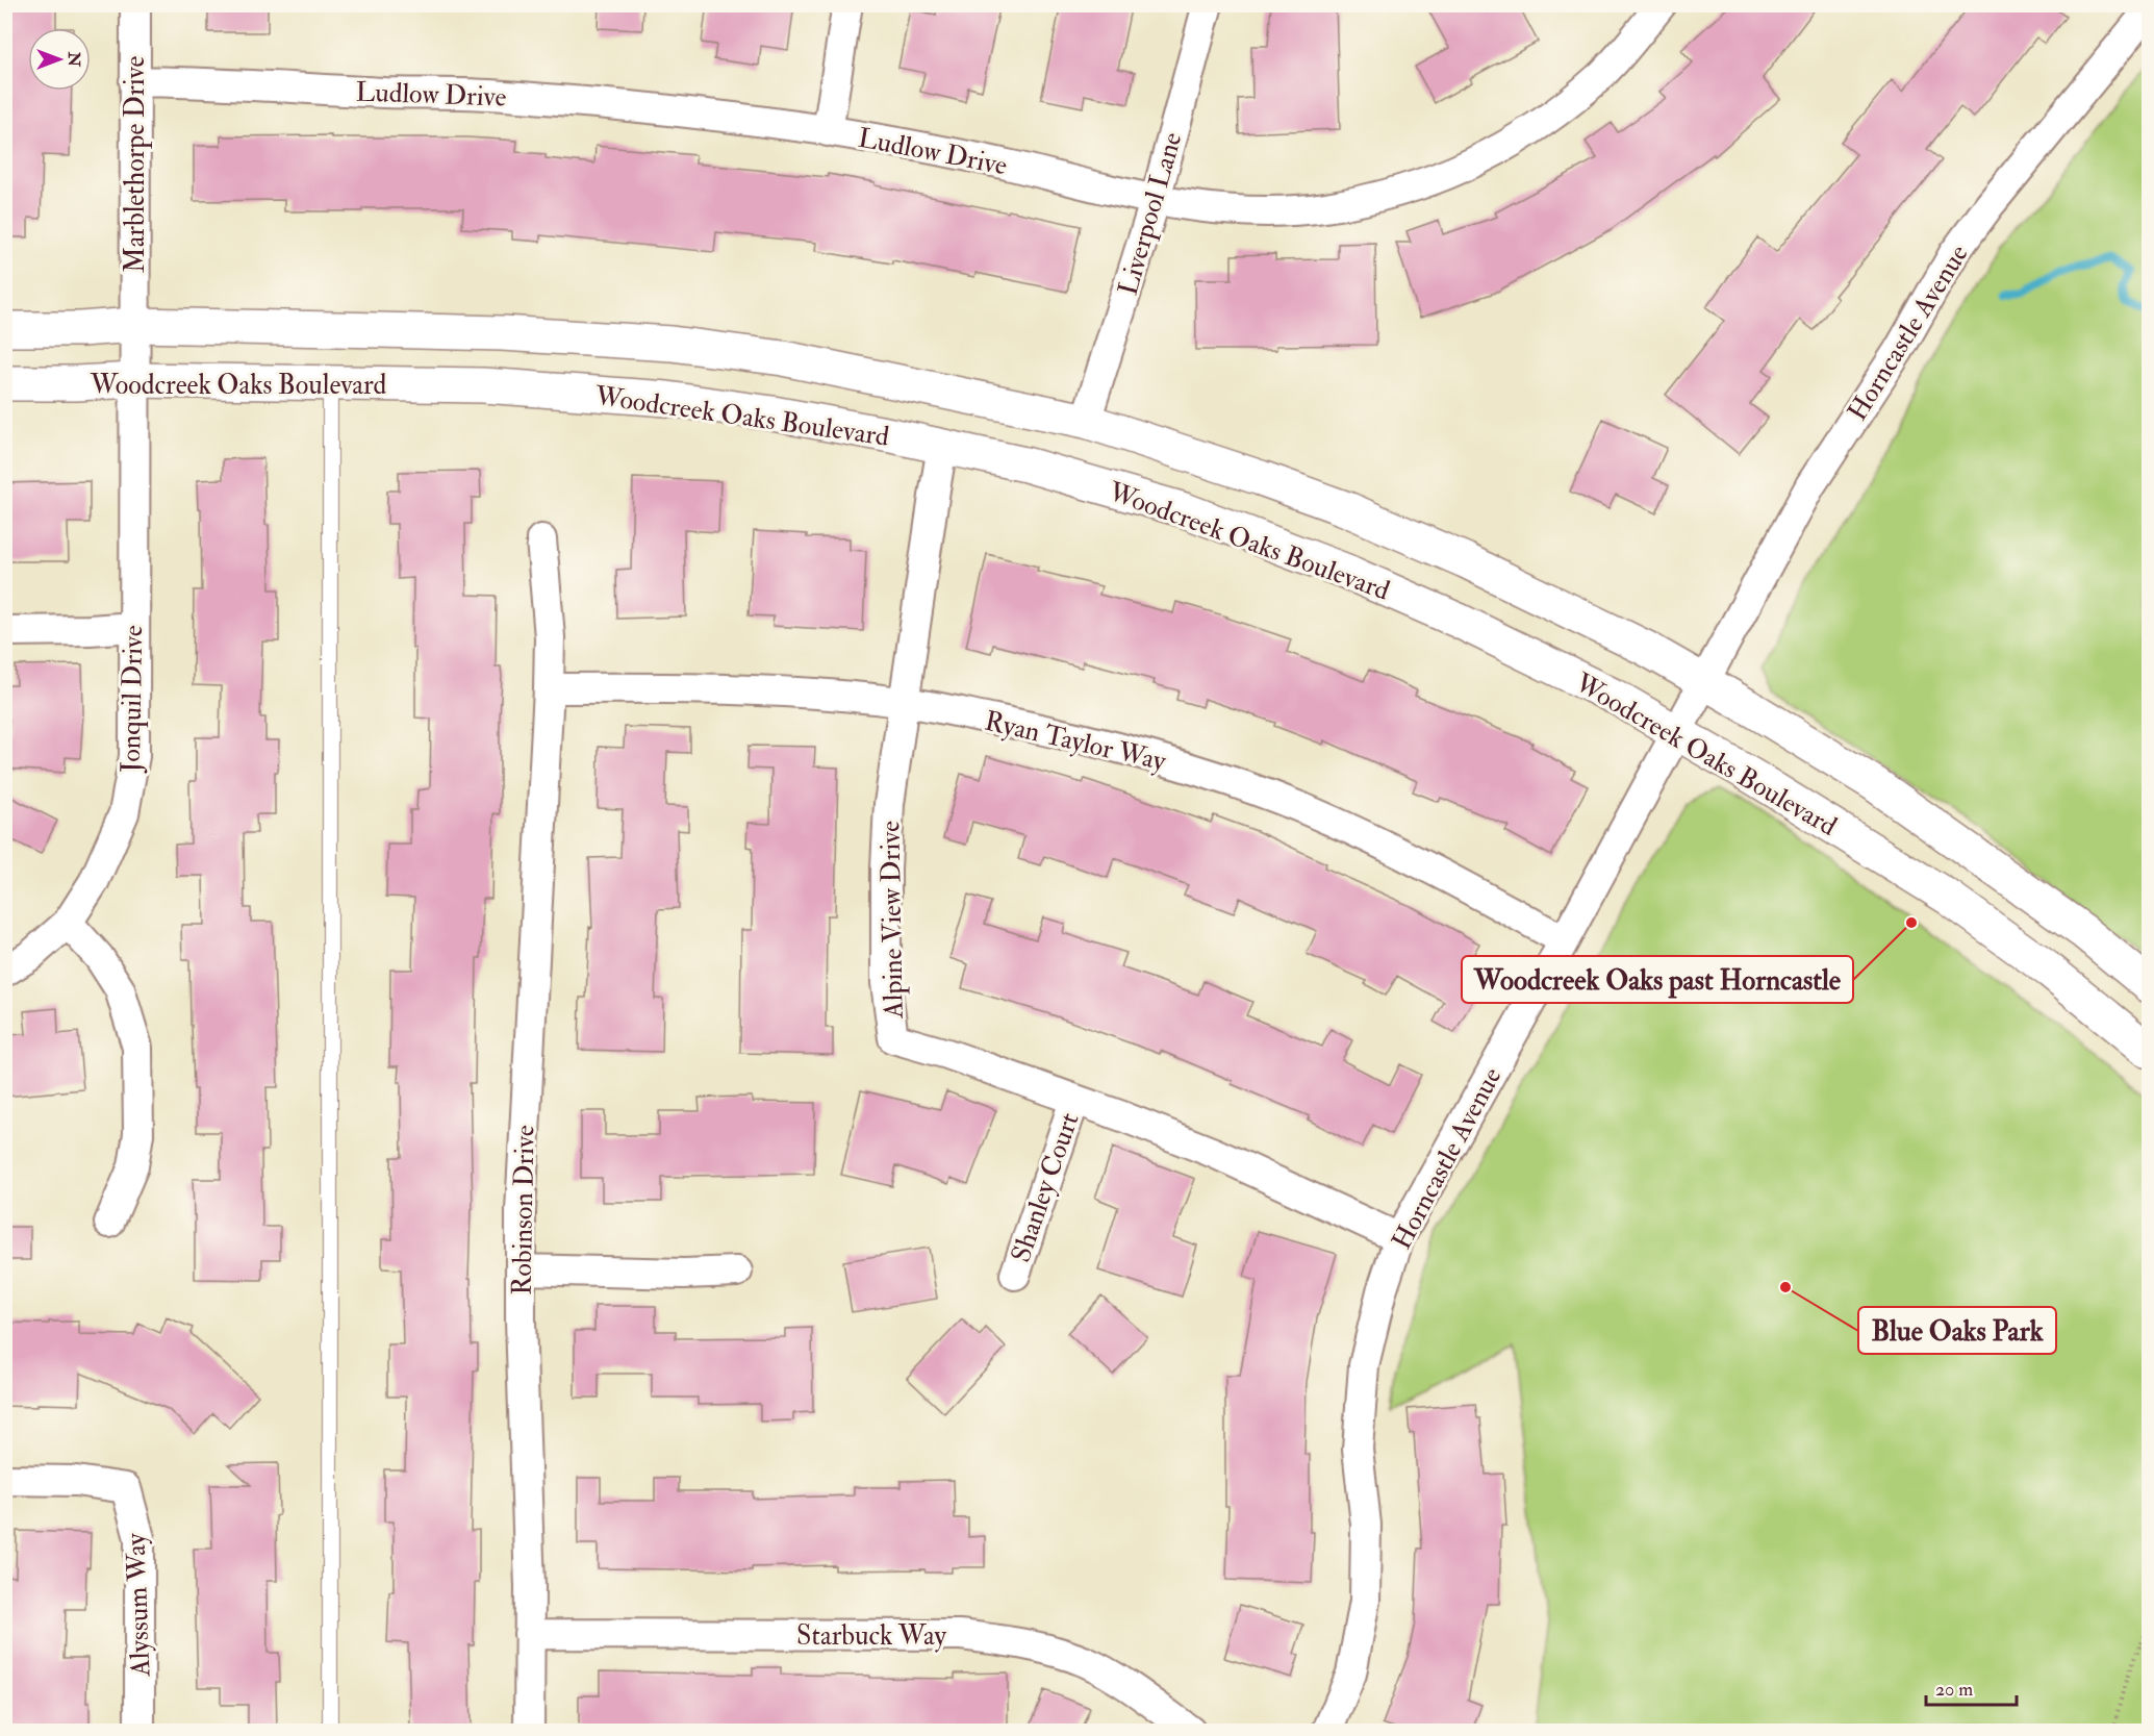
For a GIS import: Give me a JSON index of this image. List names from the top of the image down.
{
  "streets": {
    "main road": ["Woodcreek Oaks Boulevard"],
    "street": [
      "Ludlow Drive",
      "Marblethorpe Drive",
      "Liverpool Lane",
      "Horncastle Avenue",
      "Jonquil Drive",
      "Ryan Taylor Way",
      "Alpine View Drive",
      "Shanley Court",
      "Robinson Drive",
      "Alyssum Way",
      "Starbuck Way"
    ]
  },
  "crossings": [
    ["Ludlow Drive", "Marblethorpe Drive"],
    ["Ludlow Drive", "Liverpool Lane"],
    ["Marblethorpe Drive", "Woodcreek Oaks Boulevard"],
    ["Marblethorpe Drive", "Jonquil Drive"],
    ["Liverpool Lane", "Woodcreek Oaks Boulevard"],
    ["Horncastle Avenue", "Woodcreek Oaks Boulevard"],
    ["Horncastle Avenue", "Ryan Taylor Way"],
    ["Horncastle Avenue", "Alpine View Drive"],
    ["Woodcreek Oaks Boulevard", "Jonquil Drive"],
    ["Woodcreek Oaks Boulevard", "Alpine View Drive"],
    ["Ryan Taylor Way", "Alpine View Drive"],
    ["Ryan Taylor Way", "Robinson Drive"],
    ["Alpine View Drive", "Shanley Court"],
    ["Robinson Drive", "Starbuck Way"]
  ],
  "places": ["Woodcreek Oaks past Horncastle", "Blue Oaks Park"],
  "scale_bar": "20 m",
  "north": "right"
}
